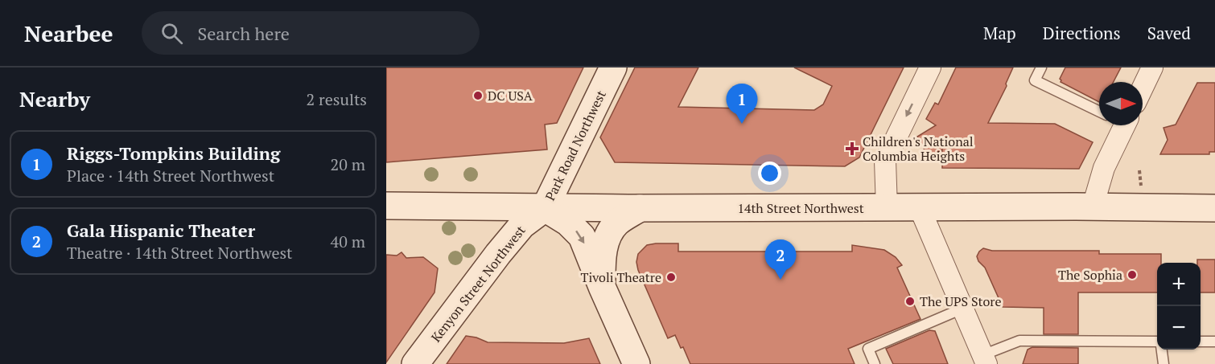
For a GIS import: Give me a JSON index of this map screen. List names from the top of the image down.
{
  "streets": {
    "main road": ["Park Road Northwest", "14th Street Northwest", "Kenyon Street Northwest"]
  },
  "crossings": [
    ["Park Road Northwest", "14th Street Northwest"],
    ["Park Road Northwest", "Kenyon Street Northwest"],
    ["14th Street Northwest", "Kenyon Street Northwest"]
  ],
  "places": {
    "other": [
      "DC USA",
      "The Sophia",
      "Tivoli Theatre",
      "The UPS Store"
    ],
    "health": ["Children's National Columbia Heights"]
  },
  "north": "right",
  "page": {
    "header": "Nearbee",
    "search": "Search here",
    "nav": ["Map", "Directions", "Saved"],
    "heading": ["Nearby", "2 results"],
    "pins": ["1", "2"],
    "list": [
      {
        "mark": "1",
        "name": "Riggs-Tompkins Building",
        "note": "Place · 14th Street Northwest",
        "value": "20 m"
      },
      {
        "mark": "2",
        "name": "Gala Hispanic Theater",
        "note": "Theatre · 14th Street Northwest",
        "value": "40 m"
      }
    ],
    "map_buttons": ["+", "−"]
  }
}
